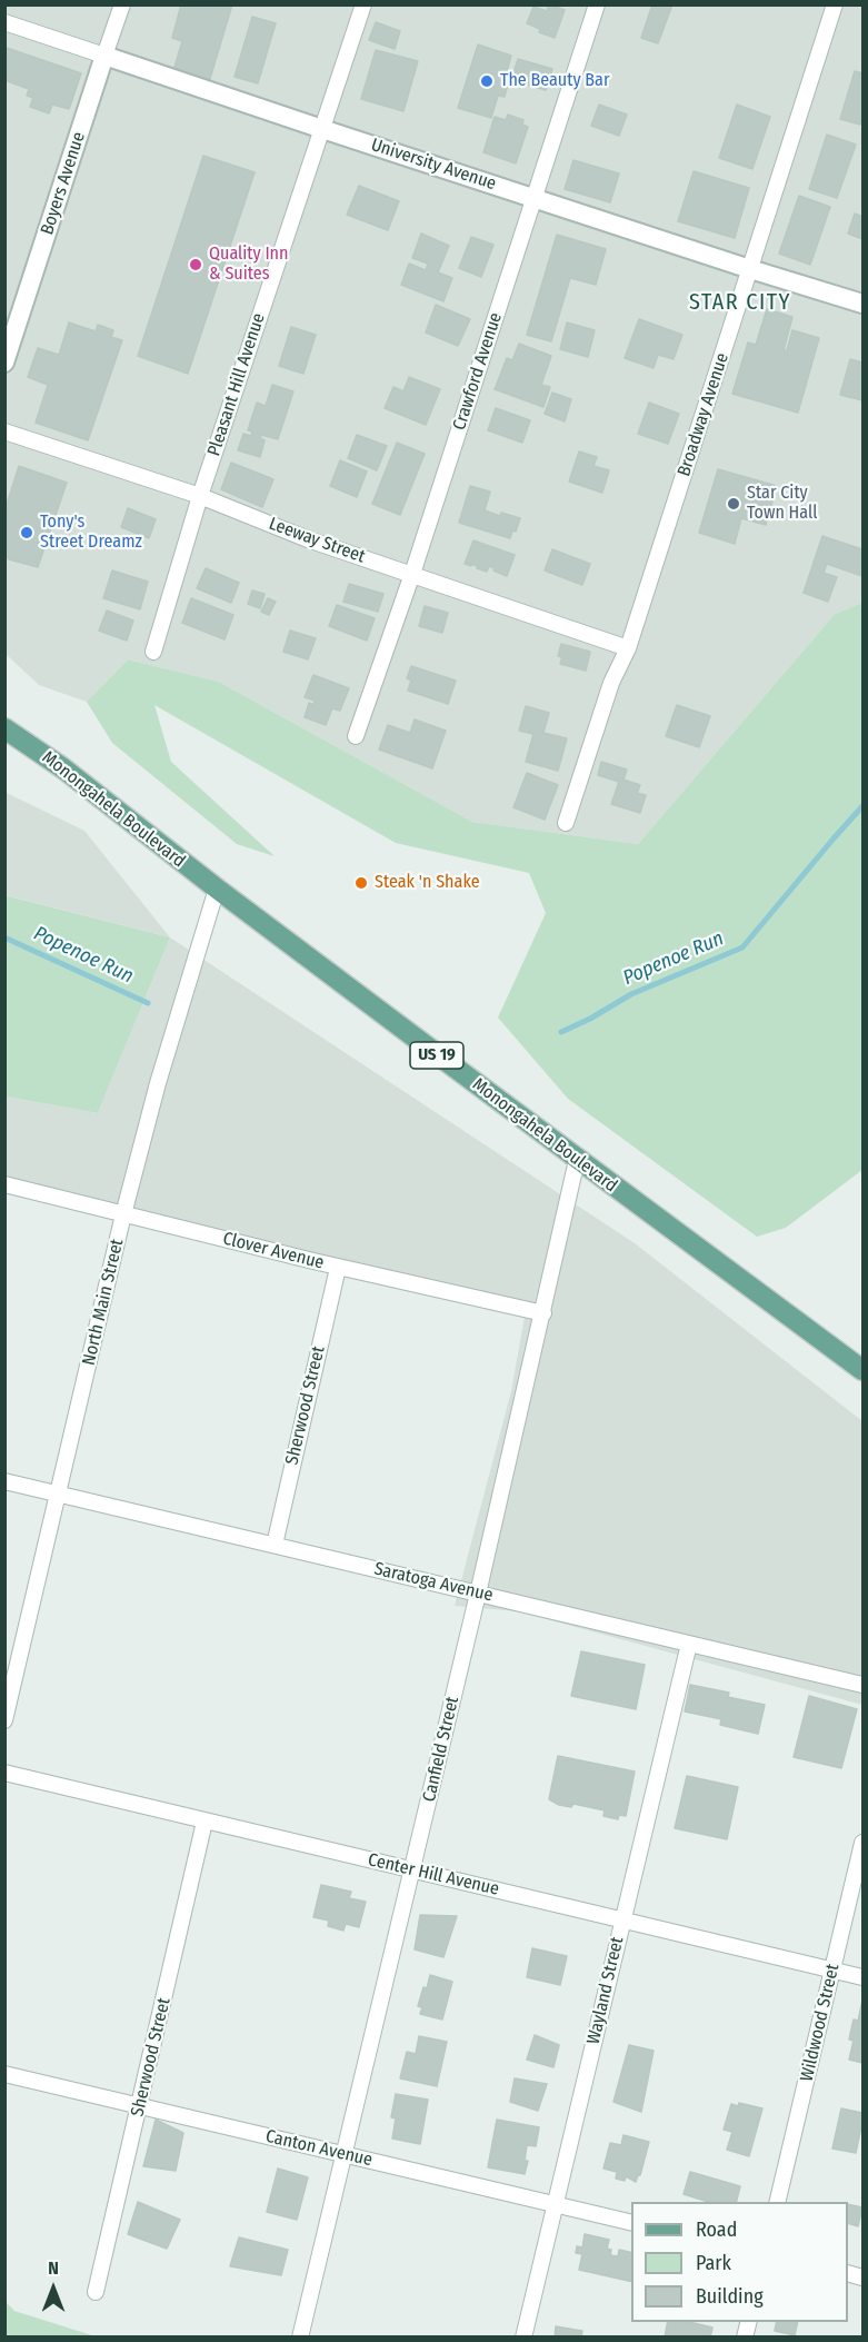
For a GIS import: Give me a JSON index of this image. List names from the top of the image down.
{
  "streets": {
    "main road": ["Monongahela Boulevard", "US 19"],
    "street": [
      "University Avenue",
      "Boyers Avenue",
      "Crawford Avenue",
      "Pleasant Hill Avenue",
      "Broadway Avenue",
      "Leeway Street",
      "Clover Avenue",
      "North Main Street",
      "Sherwood Street",
      "Saratoga Avenue",
      "Canfield Street",
      "Center Hill Avenue",
      "Wayland Street",
      "Wildwood Street",
      "Canton Avenue"
    ]
  },
  "crossings": [
    ["University Avenue", "Boyers Avenue"],
    ["University Avenue", "Crawford Avenue"],
    ["University Avenue", "Pleasant Hill Avenue"],
    ["University Avenue", "Broadway Avenue"],
    ["Crawford Avenue", "Leeway Street"],
    ["Pleasant Hill Avenue", "Leeway Street"],
    ["Broadway Avenue", "Leeway Street"],
    ["Monongahela Boulevard", "North Main Street"],
    ["Monongahela Boulevard", "Canfield Street"],
    ["Clover Avenue", "North Main Street"],
    ["Clover Avenue", "Sherwood Street"],
    ["Clover Avenue", "Canfield Street"],
    ["North Main Street", "Saratoga Avenue"],
    ["Sherwood Street", "Saratoga Avenue"],
    ["Sherwood Street", "Center Hill Avenue"],
    ["Sherwood Street", "Canton Avenue"],
    ["Saratoga Avenue", "Canfield Street"],
    ["Saratoga Avenue", "Wayland Street"],
    ["Canfield Street", "Center Hill Avenue"],
    ["Canfield Street", "Canton Avenue"],
    ["Center Hill Avenue", "Wayland Street"],
    ["Center Hill Avenue", "Wildwood Street"],
    ["Wayland Street", "Canton Avenue"]
  ],
  "districts": ["STAR CITY"],
  "water": ["Popenoe Run"],
  "places": [
    "The Beauty Bar",
    "Quality Inn & Suites",
    "Star City Town Hall",
    "Tony's Street Dreamz",
    "Steak 'n Shake"
  ],
  "legend": ["Road", "Park", "Building"],
  "north": "top"
}
